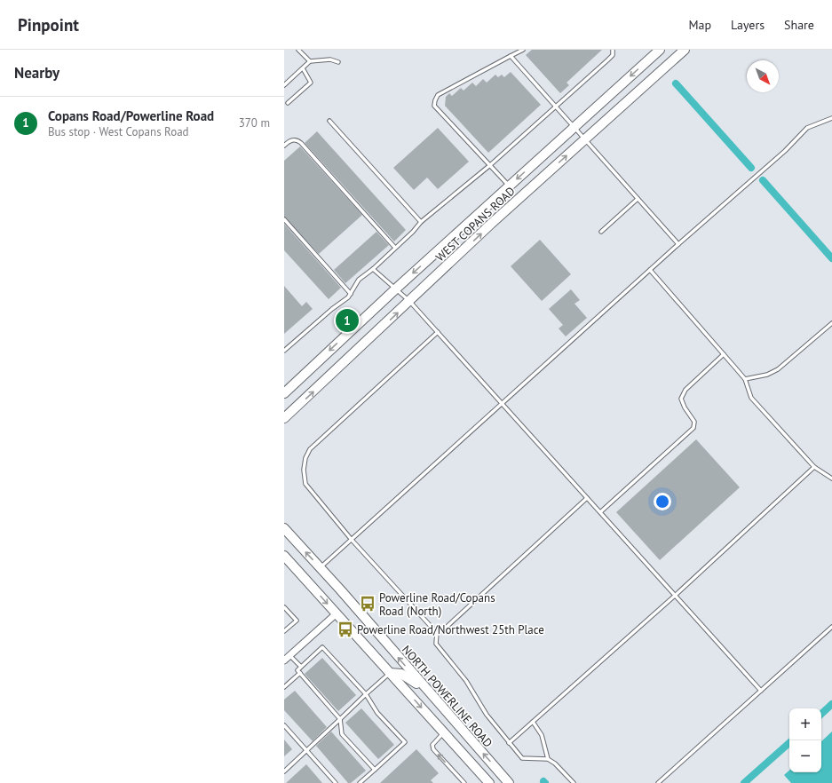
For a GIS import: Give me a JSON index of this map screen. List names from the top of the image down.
{
  "streets": {
    "main road": ["WEST COPANS ROAD", "NORTH POWERLINE ROAD"]
  },
  "places": {
    "bus stop": ["Powerline Road/Copans Road (North)", "Powerline Road/Northwest 25th Place"]
  },
  "north": "bottom right",
  "page": {
    "header": "Pinpoint",
    "nav": ["Map", "Layers", "Share"],
    "heading": "Nearby",
    "list": [
      {
        "mark": "1",
        "name": "Copans Road/Powerline Road",
        "note": "Bus stop · West Copans Road",
        "value": "370 m"
      }
    ],
    "pins": "1",
    "map_buttons": ["+", "−"]
  }
}
